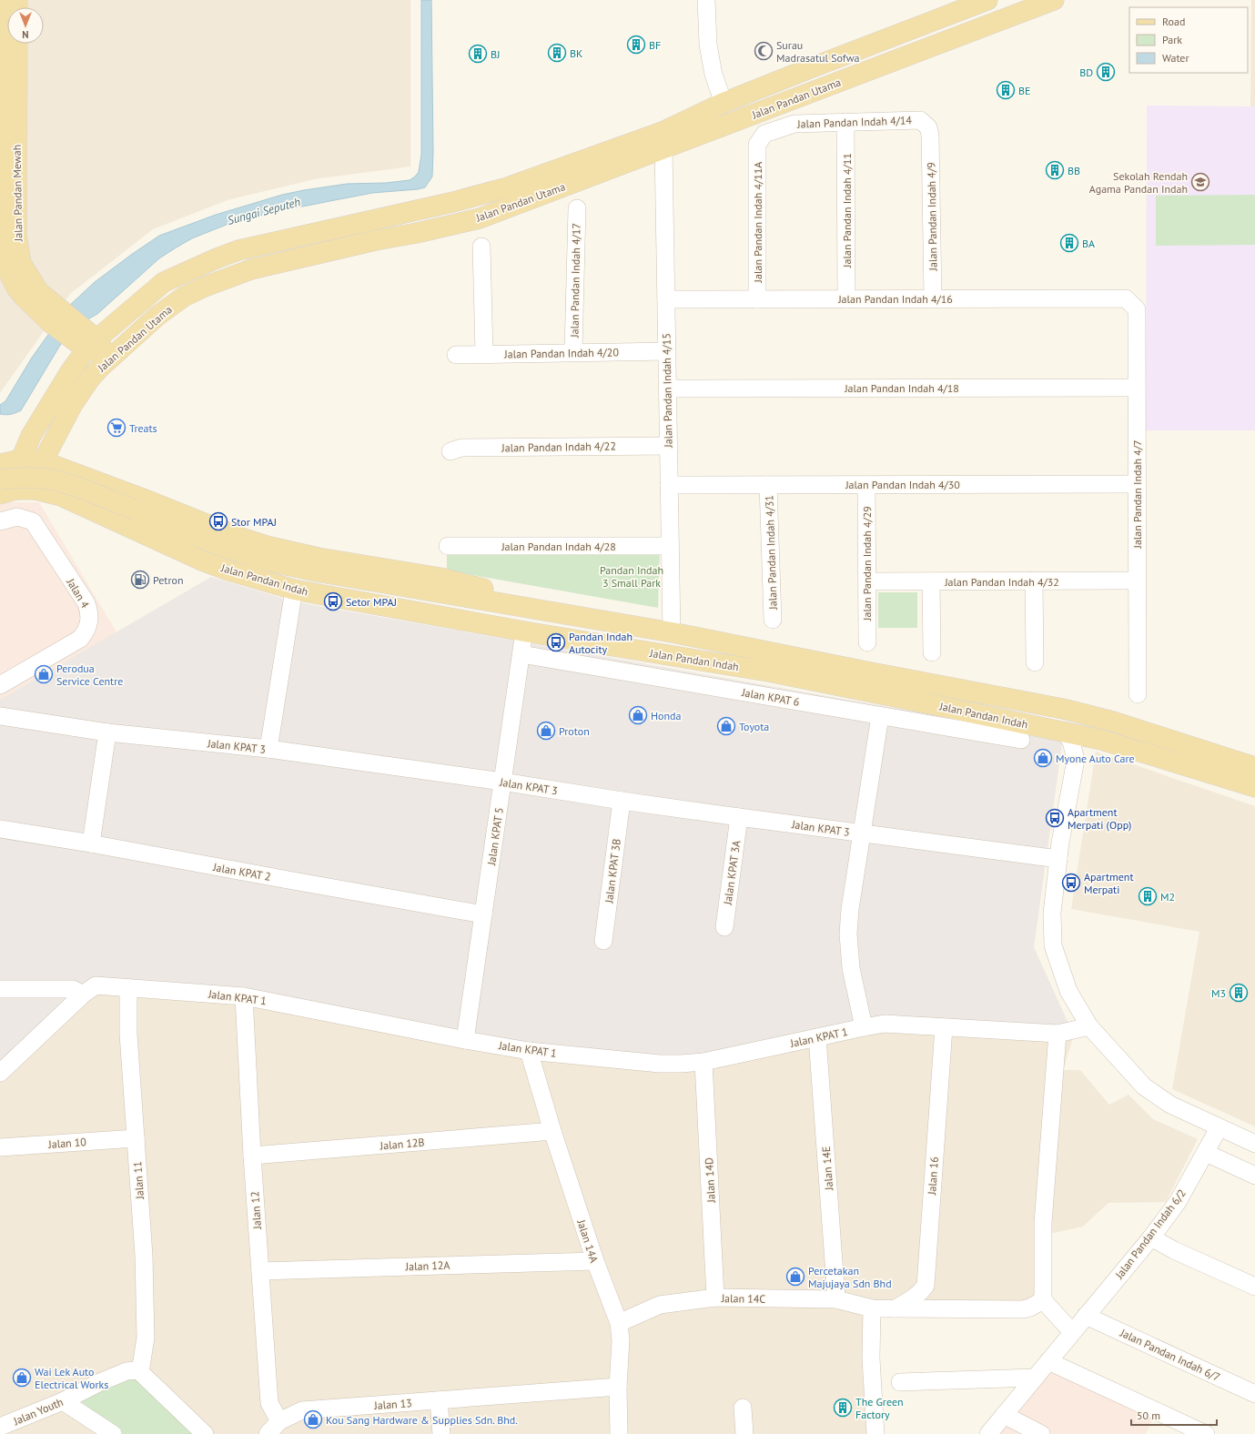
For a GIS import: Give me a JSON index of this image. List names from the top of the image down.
{
  "streets": {
    "main road": ["Jalan Pandan Utama", "Jalan Pandan Mewah", "Jalan Pandan Indah"],
    "street": [
      "Jalan Pandan Indah 4/14",
      "Jalan Pandan Indah 4/11",
      "Jalan Pandan Indah 4/9",
      "Jalan Pandan Indah 4/11A",
      "Jalan Pandan Indah 4/17",
      "Jalan Pandan Indah 4/16",
      "Jalan Pandan Indah 4/20",
      "Jalan Pandan Indah 4/18",
      "Jalan Pandan Indah 4/15",
      "Jalan Pandan Indah 4/22",
      "Jalan Pandan Indah 4/30",
      "Jalan Pandan Indah 4/7",
      "Jalan Pandan Indah 4/28",
      "Jalan Pandan Indah 4/31",
      "Jalan Pandan Indah 4/29",
      "Jalan Pandan Indah 4/32",
      "Jalan 4",
      "Jalan KPAT 6",
      "Jalan KPAT 3",
      "Jalan KPAT 5",
      "Jalan KPAT 3B",
      "Jalan KPAT 2",
      "Jalan KPAT 3A",
      "Jalan KPAT 1",
      "Jalan 10",
      "Jalan 12B",
      "Jalan 14E",
      "Jalan 16",
      "Jalan 11",
      "Jalan 14D",
      "Jalan 12",
      "Jalan Pandan Indah 6/2",
      "Jalan 14A",
      "Jalan 12A",
      "Jalan 14C",
      "Jalan Pandan Indah 6/7",
      "Jalan 13",
      "Jalan Youth"
    ]
  },
  "crossings": [
    ["Jalan Pandan Utama", "Jalan Pandan Mewah"],
    ["Jalan Pandan Utama", "Jalan Pandan Indah 4/15"],
    ["Jalan Pandan Utama", "Jalan Pandan Indah"],
    ["Jalan Pandan Indah 4/14", "Jalan Pandan Indah 4/11"],
    ["Jalan Pandan Indah 4/14", "Jalan Pandan Indah 4/9"],
    ["Jalan Pandan Indah 4/14", "Jalan Pandan Indah 4/11A"],
    ["Jalan Pandan Indah 4/11", "Jalan Pandan Indah 4/16"],
    ["Jalan Pandan Indah 4/9", "Jalan Pandan Indah 4/16"],
    ["Jalan Pandan Indah 4/11A", "Jalan Pandan Indah 4/16"],
    ["Jalan Pandan Indah 4/17", "Jalan Pandan Indah 4/20"],
    ["Jalan Pandan Indah 4/16", "Jalan Pandan Indah 4/15"],
    ["Jalan Pandan Indah 4/16", "Jalan Pandan Indah 4/7"],
    ["Jalan Pandan Indah 4/20", "Jalan Pandan Indah 4/15"],
    ["Jalan Pandan Indah 4/18", "Jalan Pandan Indah 4/15"],
    ["Jalan Pandan Indah 4/18", "Jalan Pandan Indah 4/7"],
    ["Jalan Pandan Indah 4/15", "Jalan Pandan Indah 4/22"],
    ["Jalan Pandan Indah 4/15", "Jalan Pandan Indah 4/30"],
    ["Jalan Pandan Indah 4/15", "Jalan Pandan Indah 4/28"],
    ["Jalan Pandan Indah 4/15", "Jalan Pandan Indah"],
    ["Jalan Pandan Indah 4/30", "Jalan Pandan Indah 4/7"],
    ["Jalan Pandan Indah 4/30", "Jalan Pandan Indah 4/31"],
    ["Jalan Pandan Indah 4/30", "Jalan Pandan Indah 4/29"],
    ["Jalan Pandan Indah 4/7", "Jalan Pandan Indah 4/32"],
    ["Jalan Pandan Indah 4/29", "Jalan Pandan Indah 4/32"],
    ["Jalan Pandan Indah", "Jalan KPAT 5"],
    ["Jalan KPAT 6", "Jalan KPAT 5"],
    ["Jalan KPAT 3", "Jalan KPAT 5"],
    ["Jalan KPAT 3", "Jalan KPAT 3B"],
    ["Jalan KPAT 3", "Jalan KPAT 3A"],
    ["Jalan KPAT 5", "Jalan KPAT 2"],
    ["Jalan KPAT 5", "Jalan KPAT 1"],
    ["Jalan KPAT 1", "Jalan 14E"],
    ["Jalan KPAT 1", "Jalan 16"],
    ["Jalan KPAT 1", "Jalan 11"],
    ["Jalan KPAT 1", "Jalan 14D"],
    ["Jalan KPAT 1", "Jalan 12"],
    ["Jalan KPAT 1", "Jalan 14A"],
    ["Jalan 10", "Jalan 11"],
    ["Jalan 12B", "Jalan 12"],
    ["Jalan 12B", "Jalan 14A"],
    ["Jalan 14E", "Jalan 14C"],
    ["Jalan 16", "Jalan 14C"],
    ["Jalan 11", "Jalan Youth"],
    ["Jalan 14D", "Jalan 14C"],
    ["Jalan 12", "Jalan 12A"],
    ["Jalan 12", "Jalan 13"],
    ["Jalan Pandan Indah 6/2", "Jalan Pandan Indah 6/7"],
    ["Jalan 14A", "Jalan 12A"],
    ["Jalan 14A", "Jalan 14C"],
    ["Jalan 14A", "Jalan 13"]
  ],
  "water": ["Sungai Seputeh"],
  "parks": ["Pandan Indah 3 Small Park"],
  "places": {
    "building": [
      "BF",
      "BK",
      "BJ",
      "BD",
      "BE",
      "BB",
      "BA",
      "M2",
      "M3",
      "The Green Factory"
    ],
    "mosque": ["Surau Madrasatul Sofwa"],
    "school or university": ["Sekolah Rendah Agama Pandan Indah"],
    "supermarket": ["Treats"],
    "bus stop": [
      "Stor MPAJ",
      "Setor MPAJ",
      "Pandan Indah Autocity",
      "Apartment Merpati (Opp)",
      "Apartment Merpati"
    ],
    "fuel station": ["Petron"],
    "shop": [
      "Perodua Service Centre",
      "Honda",
      "Toyota",
      "Proton",
      "Myone Auto Care",
      "Percetakan Majujaya Sdn Bhd",
      "Wai Lek Auto Electrical Works",
      "Kou Sang Hardware & Supplies Sdn. Bhd."
    ]
  },
  "legend": ["Road", "Park", "Water"],
  "scale_bar": "50 m",
  "north": "bottom"
}
